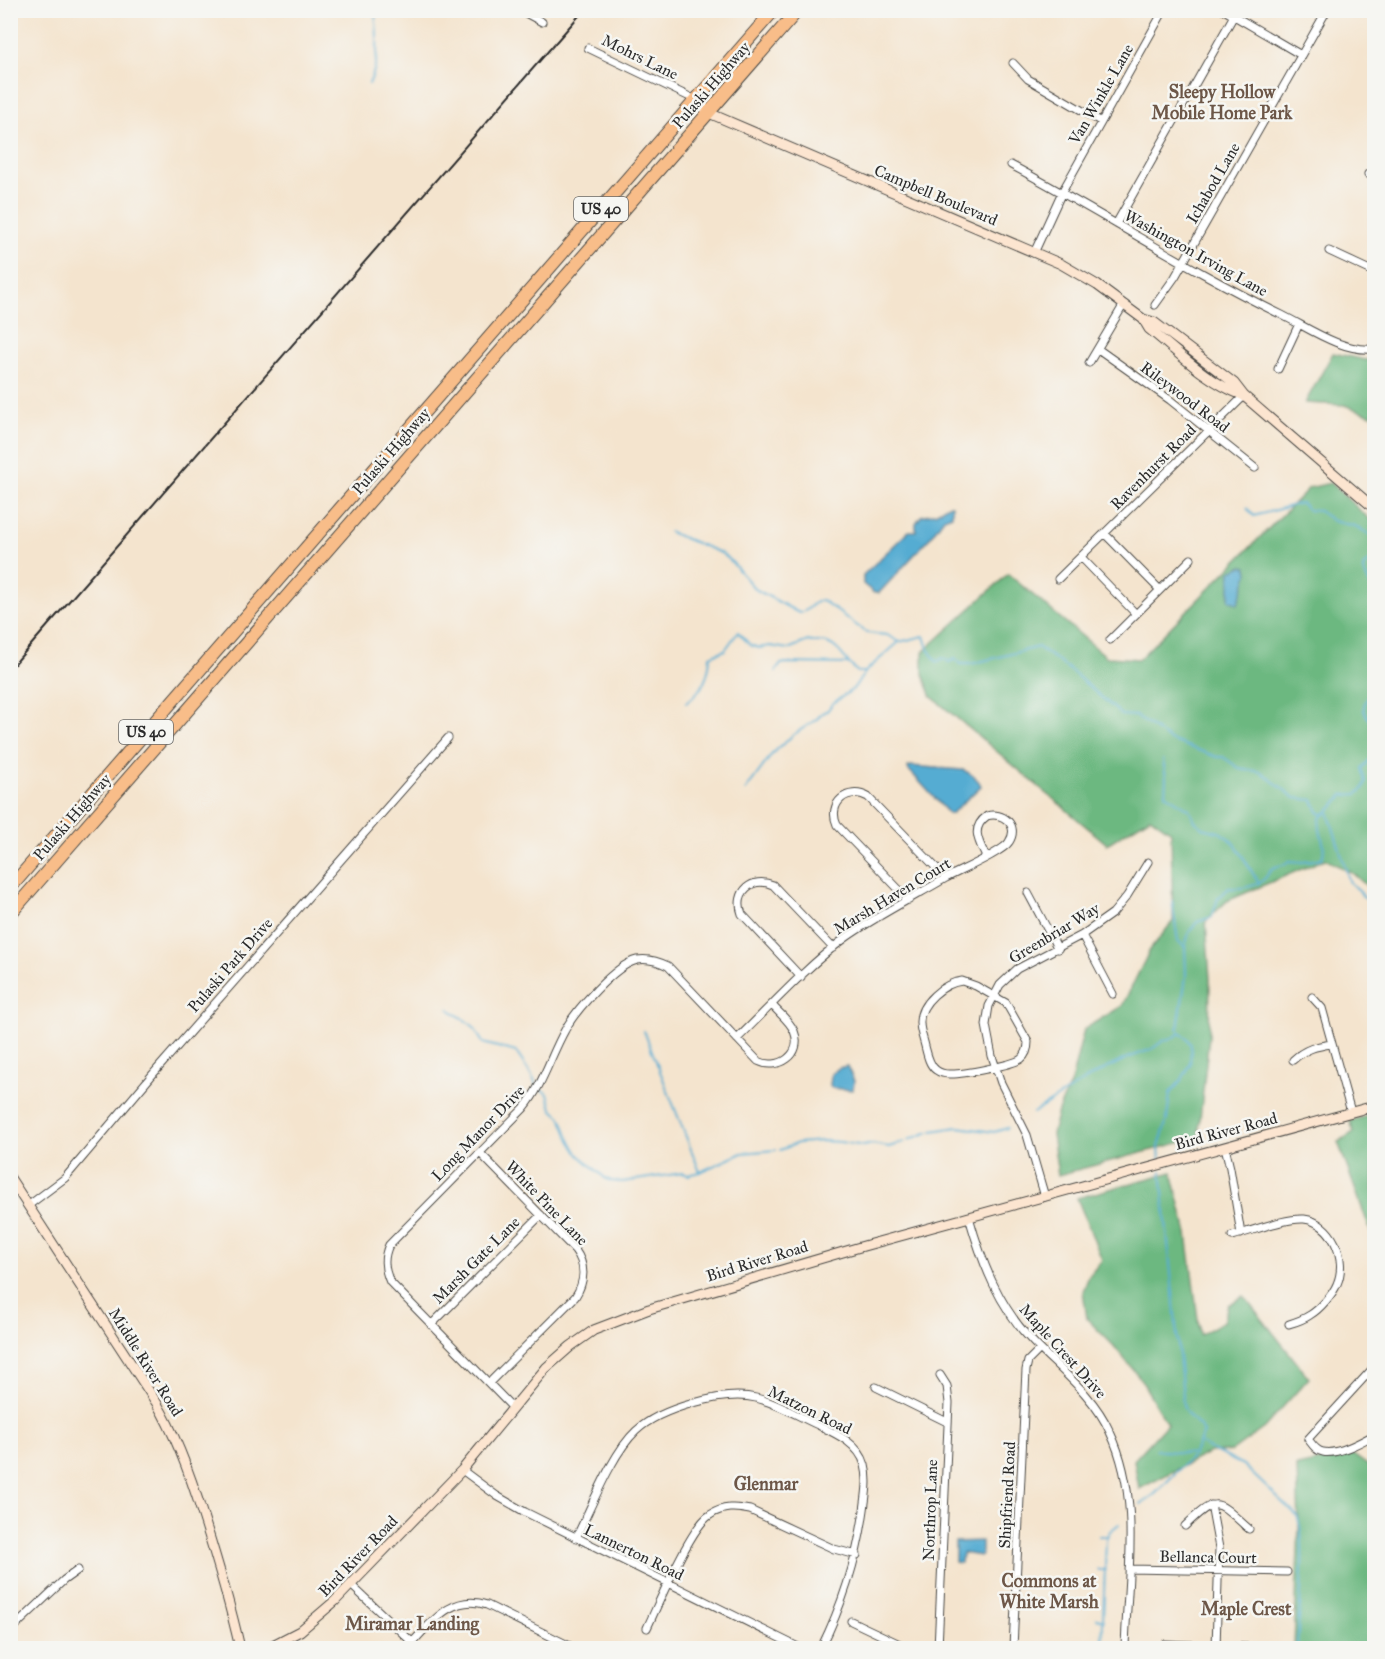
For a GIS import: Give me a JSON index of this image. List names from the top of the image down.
{
  "streets": {
    "highway": ["Pulaski Highway", "US 40"],
    "street": [
      "Mohrs Lane",
      "Van Winkle Lane",
      "Ichabod Lane",
      "Campbell Boulevard",
      "Washington Irving Lane",
      "Rileywood Road",
      "Ravenhurst Road",
      "Marsh Haven Court",
      "Greenbriar Way",
      "Pulaski Park Drive",
      "Bird River Road",
      "Long Manor Drive",
      "White Pine Lane",
      "Marsh Gate Lane",
      "Maple Crest Drive",
      "Middle River Road",
      "Matzon Road",
      "Shipfriend Road",
      "Northrop Lane",
      "Lannerton Road",
      "Bellanca Court"
    ]
  },
  "crossings": [
    ["Mohrs Lane", "Pulaski Highway"],
    ["Mohrs Lane", "Campbell Boulevard"],
    ["Pulaski Highway", "Campbell Boulevard"],
    ["Van Winkle Lane", "Campbell Boulevard"],
    ["Van Winkle Lane", "Washington Irving Lane"],
    ["Ichabod Lane", "Washington Irving Lane"],
    ["Campbell Boulevard", "Ravenhurst Road"],
    ["Rileywood Road", "Ravenhurst Road"],
    ["Marsh Haven Court", "Long Manor Drive"],
    ["Greenbriar Way", "Bird River Road"],
    ["Pulaski Park Drive", "Middle River Road"],
    ["Bird River Road", "Long Manor Drive"],
    ["Bird River Road", "Maple Crest Drive"],
    ["Bird River Road", "Lannerton Road"],
    ["Long Manor Drive", "White Pine Lane"],
    ["Long Manor Drive", "Marsh Gate Lane"],
    ["White Pine Lane", "Marsh Gate Lane"],
    ["Maple Crest Drive", "Shipfriend Road"],
    ["Maple Crest Drive", "Bellanca Court"],
    ["Matzon Road", "Lannerton Road"]
  ],
  "districts": [
    "Sleepy Hollow Mobile Home Park",
    "Glenmar",
    "Commons at White Marsh",
    "Maple Crest",
    "Miramar Landing"
  ]
}
